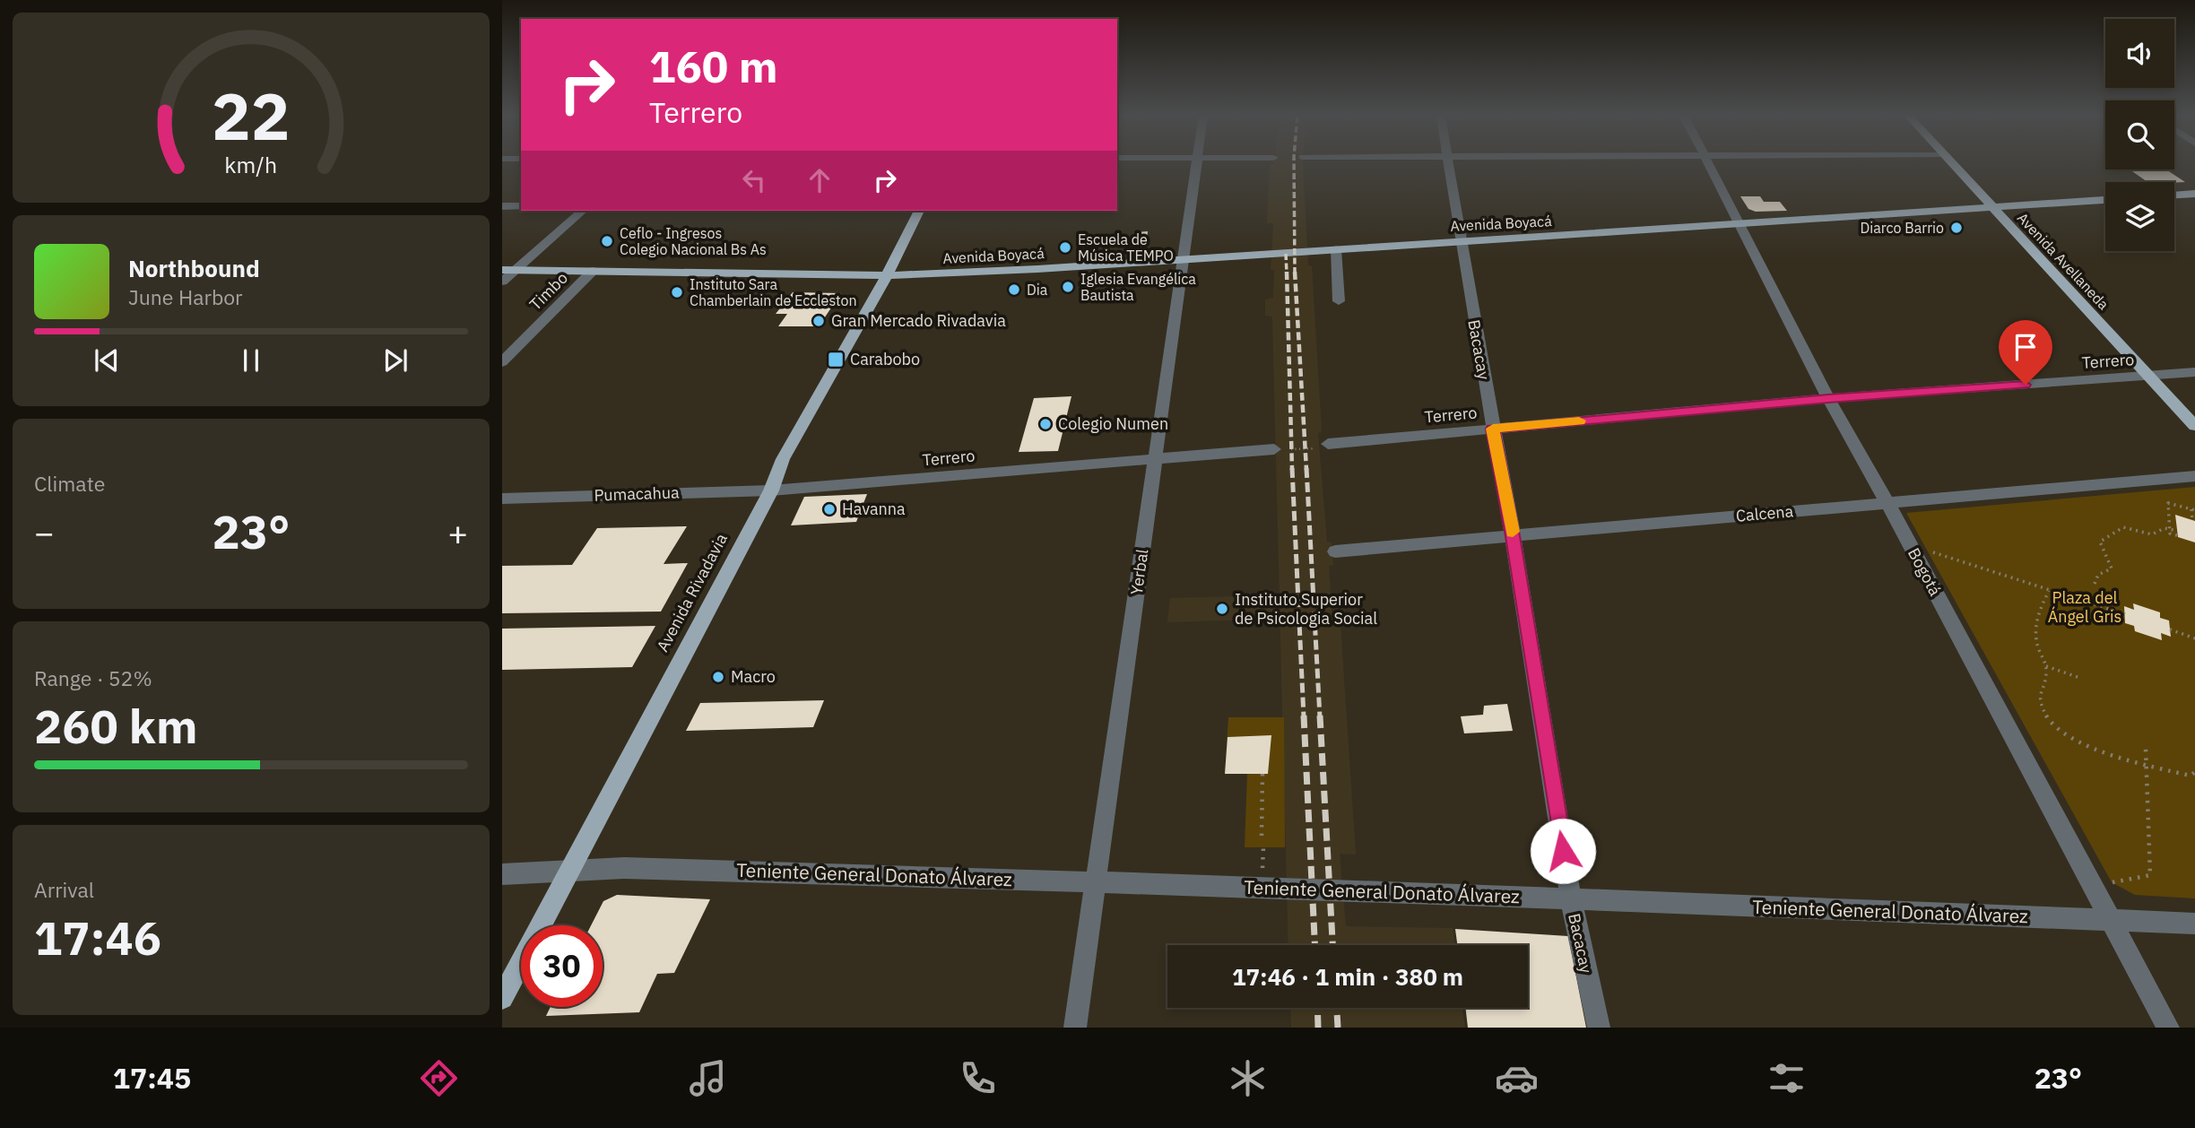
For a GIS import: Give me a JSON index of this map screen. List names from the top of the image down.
{
  "streets": {
    "main road": ["Avenida Boyacá", "Avenida Avellaneda", "Avenida Rivadavia"],
    "street": [
      "Timbo",
      "Bacacay",
      "Terrero",
      "Pumacahua",
      "Calcena",
      "Yerbal",
      "Bogotá",
      "Teniente General Donato Álvarez"
    ]
  },
  "crossings": [
    ["Avenida Boyacá", "Avenida Avellaneda"],
    ["Avenida Boyacá", "Timbo"],
    ["Avenida Boyacá", "Bacacay"],
    ["Avenida Boyacá", "Yerbal"],
    ["Avenida Boyacá", "Bogotá"],
    ["Avenida Boyacá", "Avenida Rivadavia"],
    ["Avenida Avellaneda", "Terrero"],
    ["Bacacay", "Terrero"],
    ["Bacacay", "Calcena"],
    ["Bacacay", "Teniente General Donato Álvarez"],
    ["Terrero", "Pumacahua"],
    ["Terrero", "Yerbal"],
    ["Terrero", "Bogotá"],
    ["Terrero", "Avenida Rivadavia"],
    ["Pumacahua", "Avenida Rivadavia"],
    ["Calcena", "Bogotá"],
    ["Yerbal", "Teniente General Donato Álvarez"],
    ["Bogotá", "Teniente General Donato Álvarez"],
    ["Avenida Rivadavia", "Teniente General Donato Álvarez"]
  ],
  "parks": ["Plaza del Ángel Gris"],
  "places": {
    "other": [
      "Diarco Barrio",
      "Ceflo - Ingresos Colegio Nacional Bs As",
      "Escuela de Música TEMPO",
      "Iglesia Evangélica Bautista",
      "Dia",
      "Instituto Sara Chamberlain de Eccleston",
      "Gran Mercado Rivadavia",
      "Colegio Numen",
      "Havanna",
      "Instituto Superior de Psicologia Social",
      "Macro"
    ],
    "transit": ["Carabobo"]
  },
  "page": {
    "turn": ["160 m", "Terrero"],
    "song": ["Northbound", "June Harbor"],
    "tile": [
      "Climate",
      ["Range · 52%", "260 km"],
      ["Arrival", "17:46"]
    ],
    "heat": ["−", "23°", "+"],
    "limit": "30",
    "trip": "17:46 · 1 min · 380 m",
    "tabs": ["17:45", "23°"],
    "gauge": ["22", "km/h"]
  }
}
